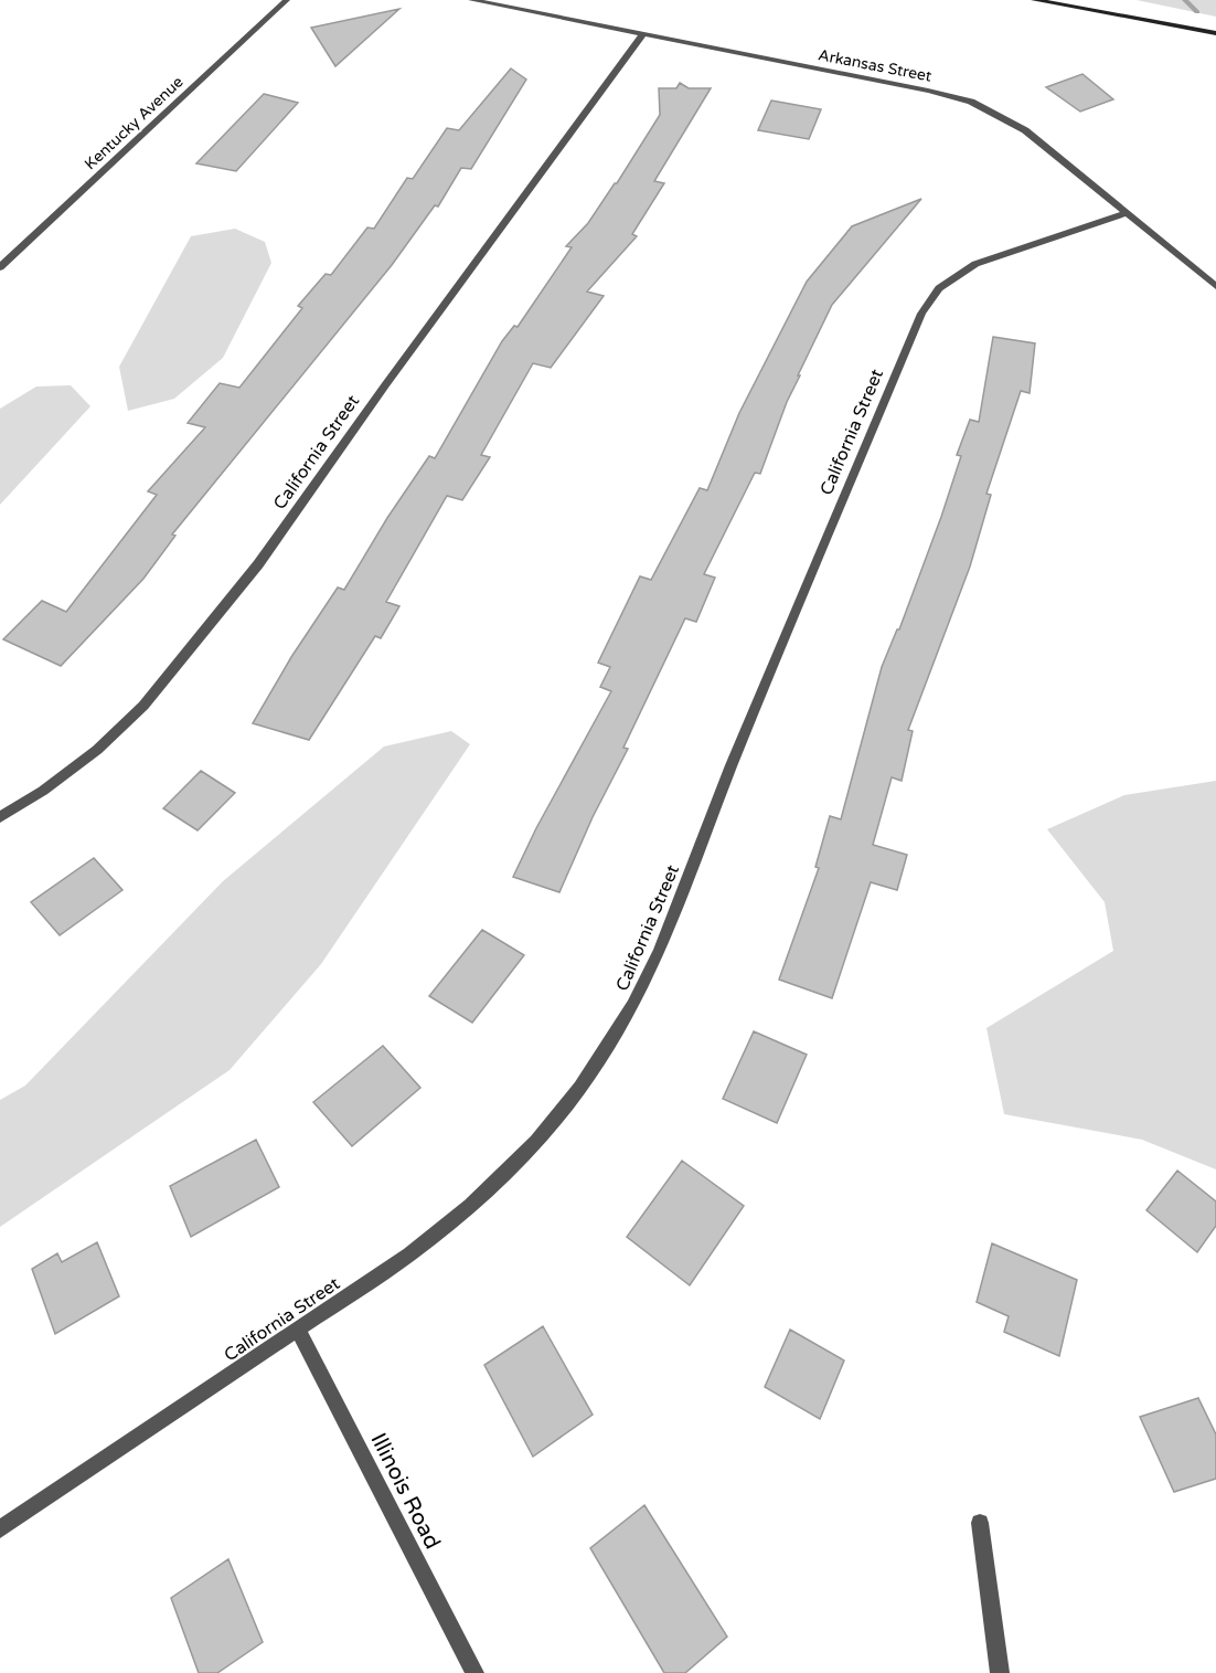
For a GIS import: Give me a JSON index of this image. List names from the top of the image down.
{
  "streets": {
    "street": [
      "Arkansas Street",
      "Kentucky Avenue",
      "California Street",
      "Illinois Road"
    ]
  },
  "crossings": [
    ["Arkansas Street", "California Street"],
    ["California Street", "Illinois Road"]
  ]
}
